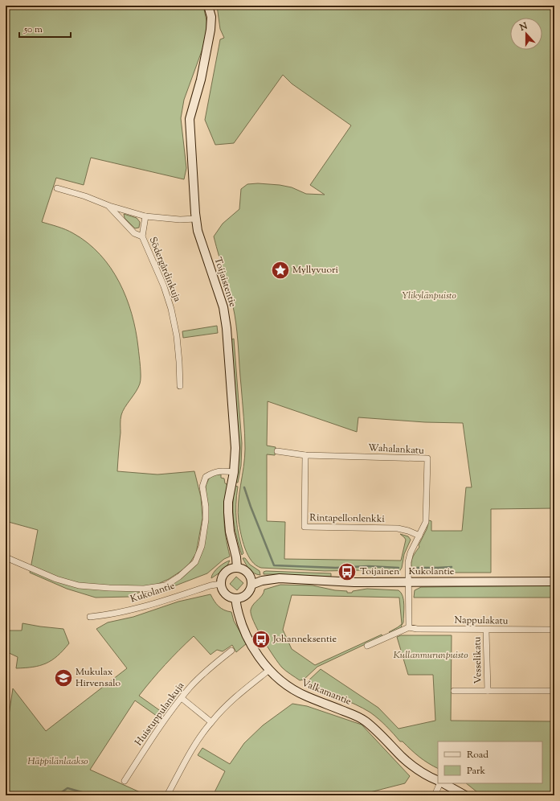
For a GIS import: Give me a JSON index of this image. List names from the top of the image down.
{
  "streets": {
    "street": [
      "Södergårdinkuja",
      "Toijaistentie",
      "Wahalankatu",
      "Rintapellonlenkki",
      "Kukolantie",
      "Nappulakatu",
      "Vesselikatu",
      "Valkamantie",
      "Huistuppulankuja"
    ]
  },
  "crossings": [
    ["Toijaistentie", "Kukolantie"],
    ["Toijaistentie", "Valkamantie"],
    ["Wahalankatu", "Rintapellonlenkki"],
    ["Wahalankatu", "Kukolantie"],
    ["Kukolantie", "Valkamantie"],
    ["Nappulakatu", "Vesselikatu"]
  ],
  "parks": ["Ylikylänpuisto", "Kullanmurunpuisto", "Häppilänlaakso"],
  "places": {
    "place": ["Myllyvuori"],
    "bus stop": ["Toijainen", "Johanneksentie"],
    "school or university": ["Mukulax Hirvensalo"]
  },
  "legend": ["Road", "Park"],
  "scale_bar": "50 m",
  "north": "top"
}
